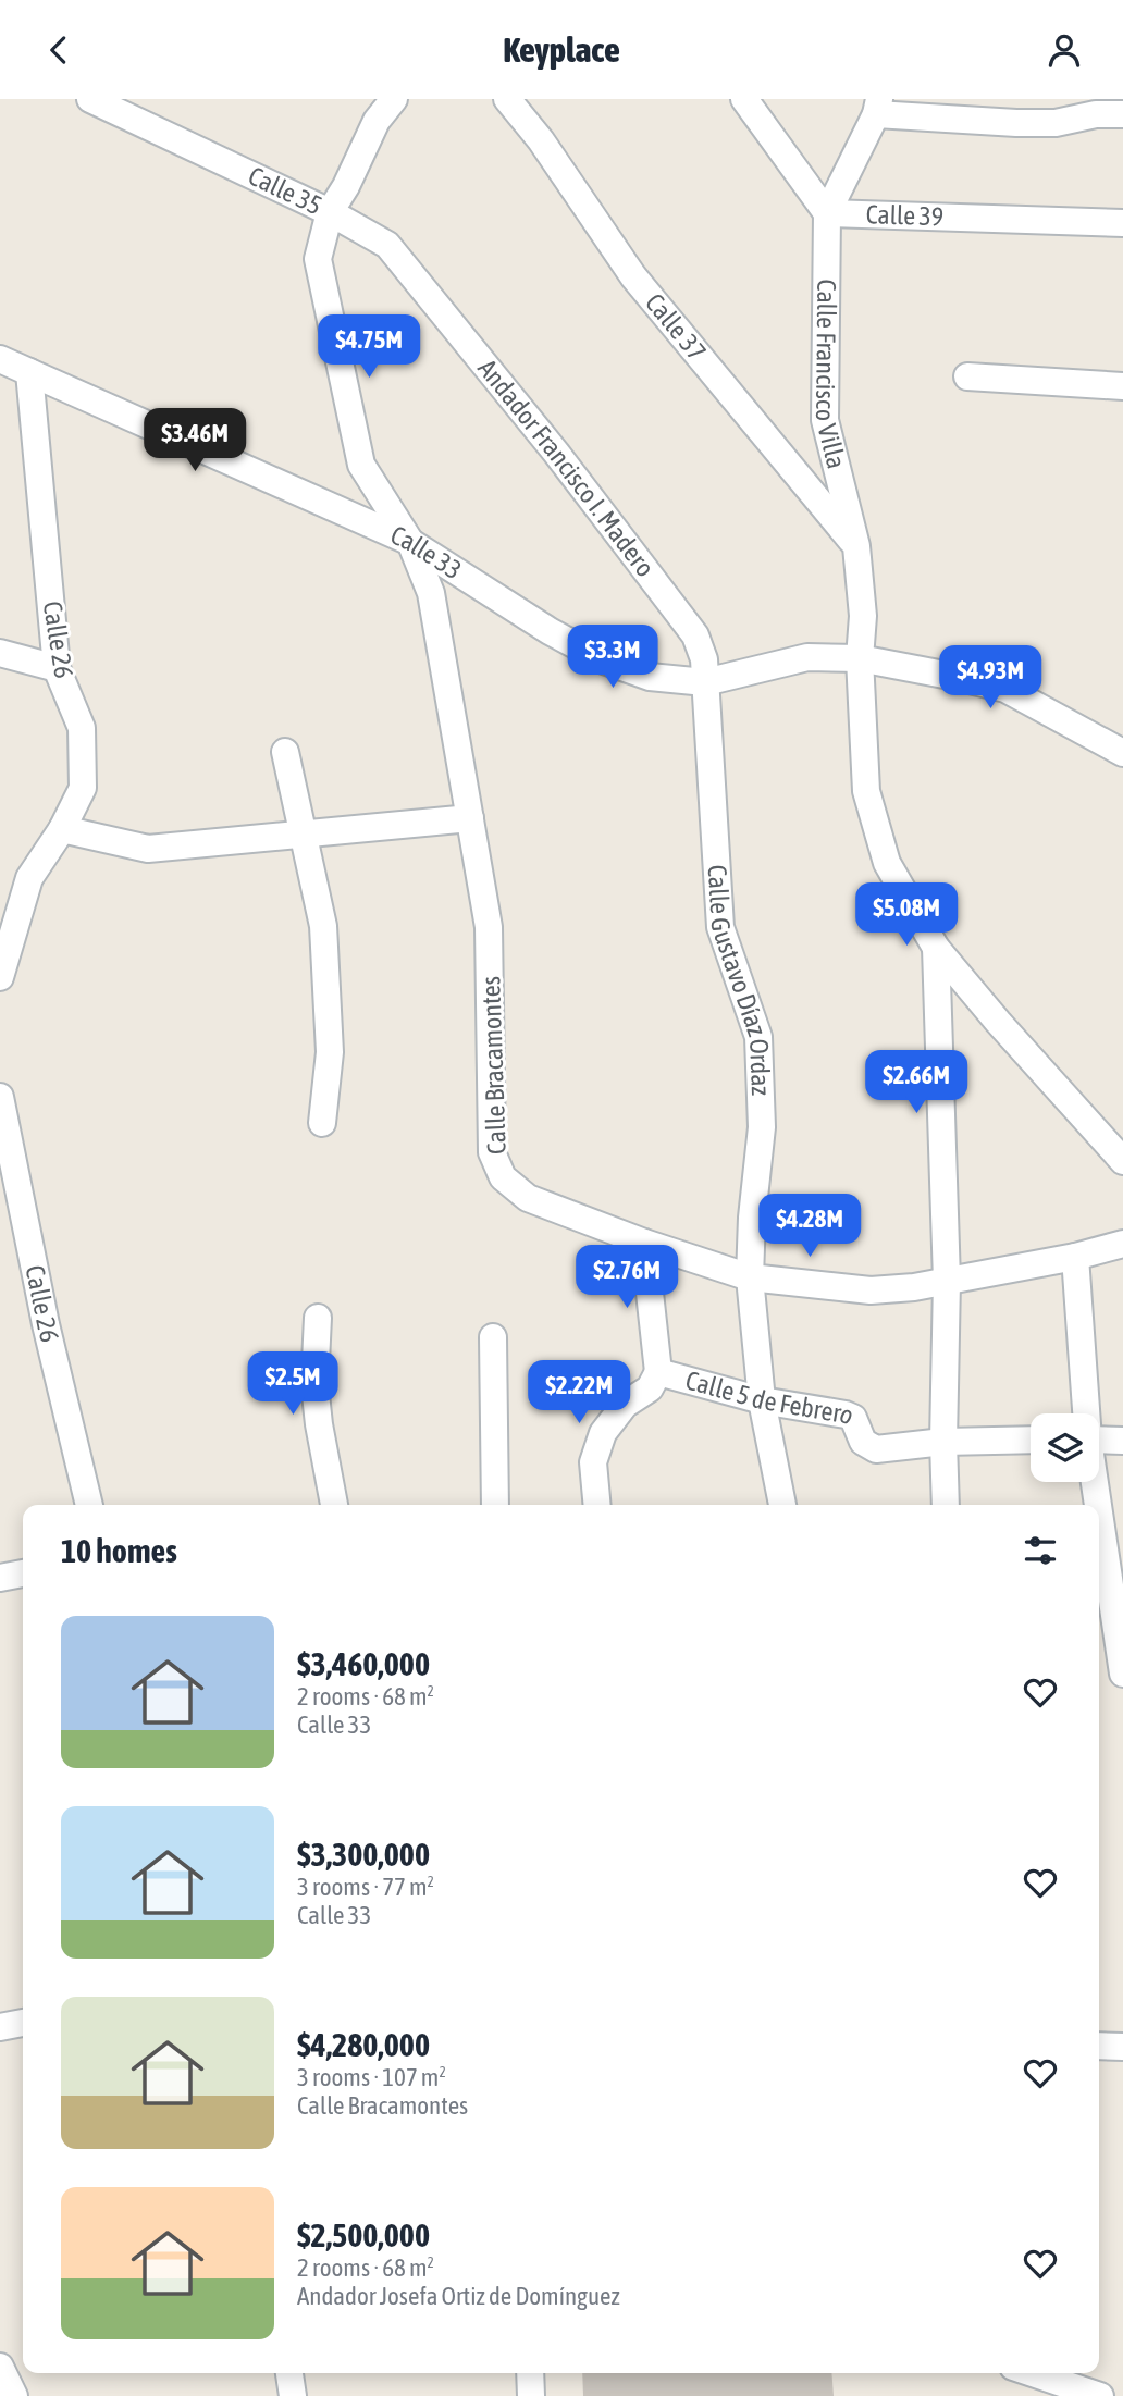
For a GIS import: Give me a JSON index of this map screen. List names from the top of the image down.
{
  "streets": {
    "street": [
      "Calle 35",
      "Calle 39",
      "Calle 37",
      "Calle Francisco Villa",
      "Andador Francisco I. Madero",
      "Calle 33",
      "Calle 26",
      "Calle Gustavo Díaz Ordaz",
      "Calle Bracamontes",
      "Calle 5 de Febrero"
    ]
  },
  "crossings": [
    ["Calle 35", "Andador Francisco I. Madero"],
    ["Calle 35", "Calle 33"],
    ["Calle 35", "Calle Bracamontes"],
    ["Calle 39", "Calle Francisco Villa"],
    ["Calle 37", "Calle Francisco Villa"],
    ["Calle Francisco Villa", "Calle 33"],
    ["Andador Francisco I. Madero", "Calle 33"],
    ["Andador Francisco I. Madero", "Calle Gustavo Díaz Ordaz"],
    ["Calle 33", "Calle 26"],
    ["Calle 33", "Calle Gustavo Díaz Ordaz"],
    ["Calle 33", "Calle Bracamontes"],
    ["Calle Gustavo Díaz Ordaz", "Calle Bracamontes"],
    ["Calle Gustavo Díaz Ordaz", "Calle 5 de Febrero"]
  ],
  "page": {
    "header": "Keyplace",
    "price": [
      "$4.75M",
      "$3.46M",
      "$3.3M",
      "$4.93M",
      "$5.08M",
      "$2.66M",
      "$4.28M",
      "$2.76M",
      "$2.5M",
      "$2.22M"
    ],
    "heading": "10 homes",
    "list": [
      {
        "name": "$3,460,000",
        "note": "2 rooms · 68 m² · Calle 33"
      },
      {
        "name": "$3,300,000",
        "note": "3 rooms · 77 m² · Calle 33"
      },
      {
        "name": "$4,280,000",
        "note": "3 rooms · 107 m² · Calle Bracamontes"
      },
      {
        "name": "$2,500,000",
        "note": "2 rooms · 68 m² · Andador Josefa Ortiz de Domínguez"
      }
    ]
  }
}
